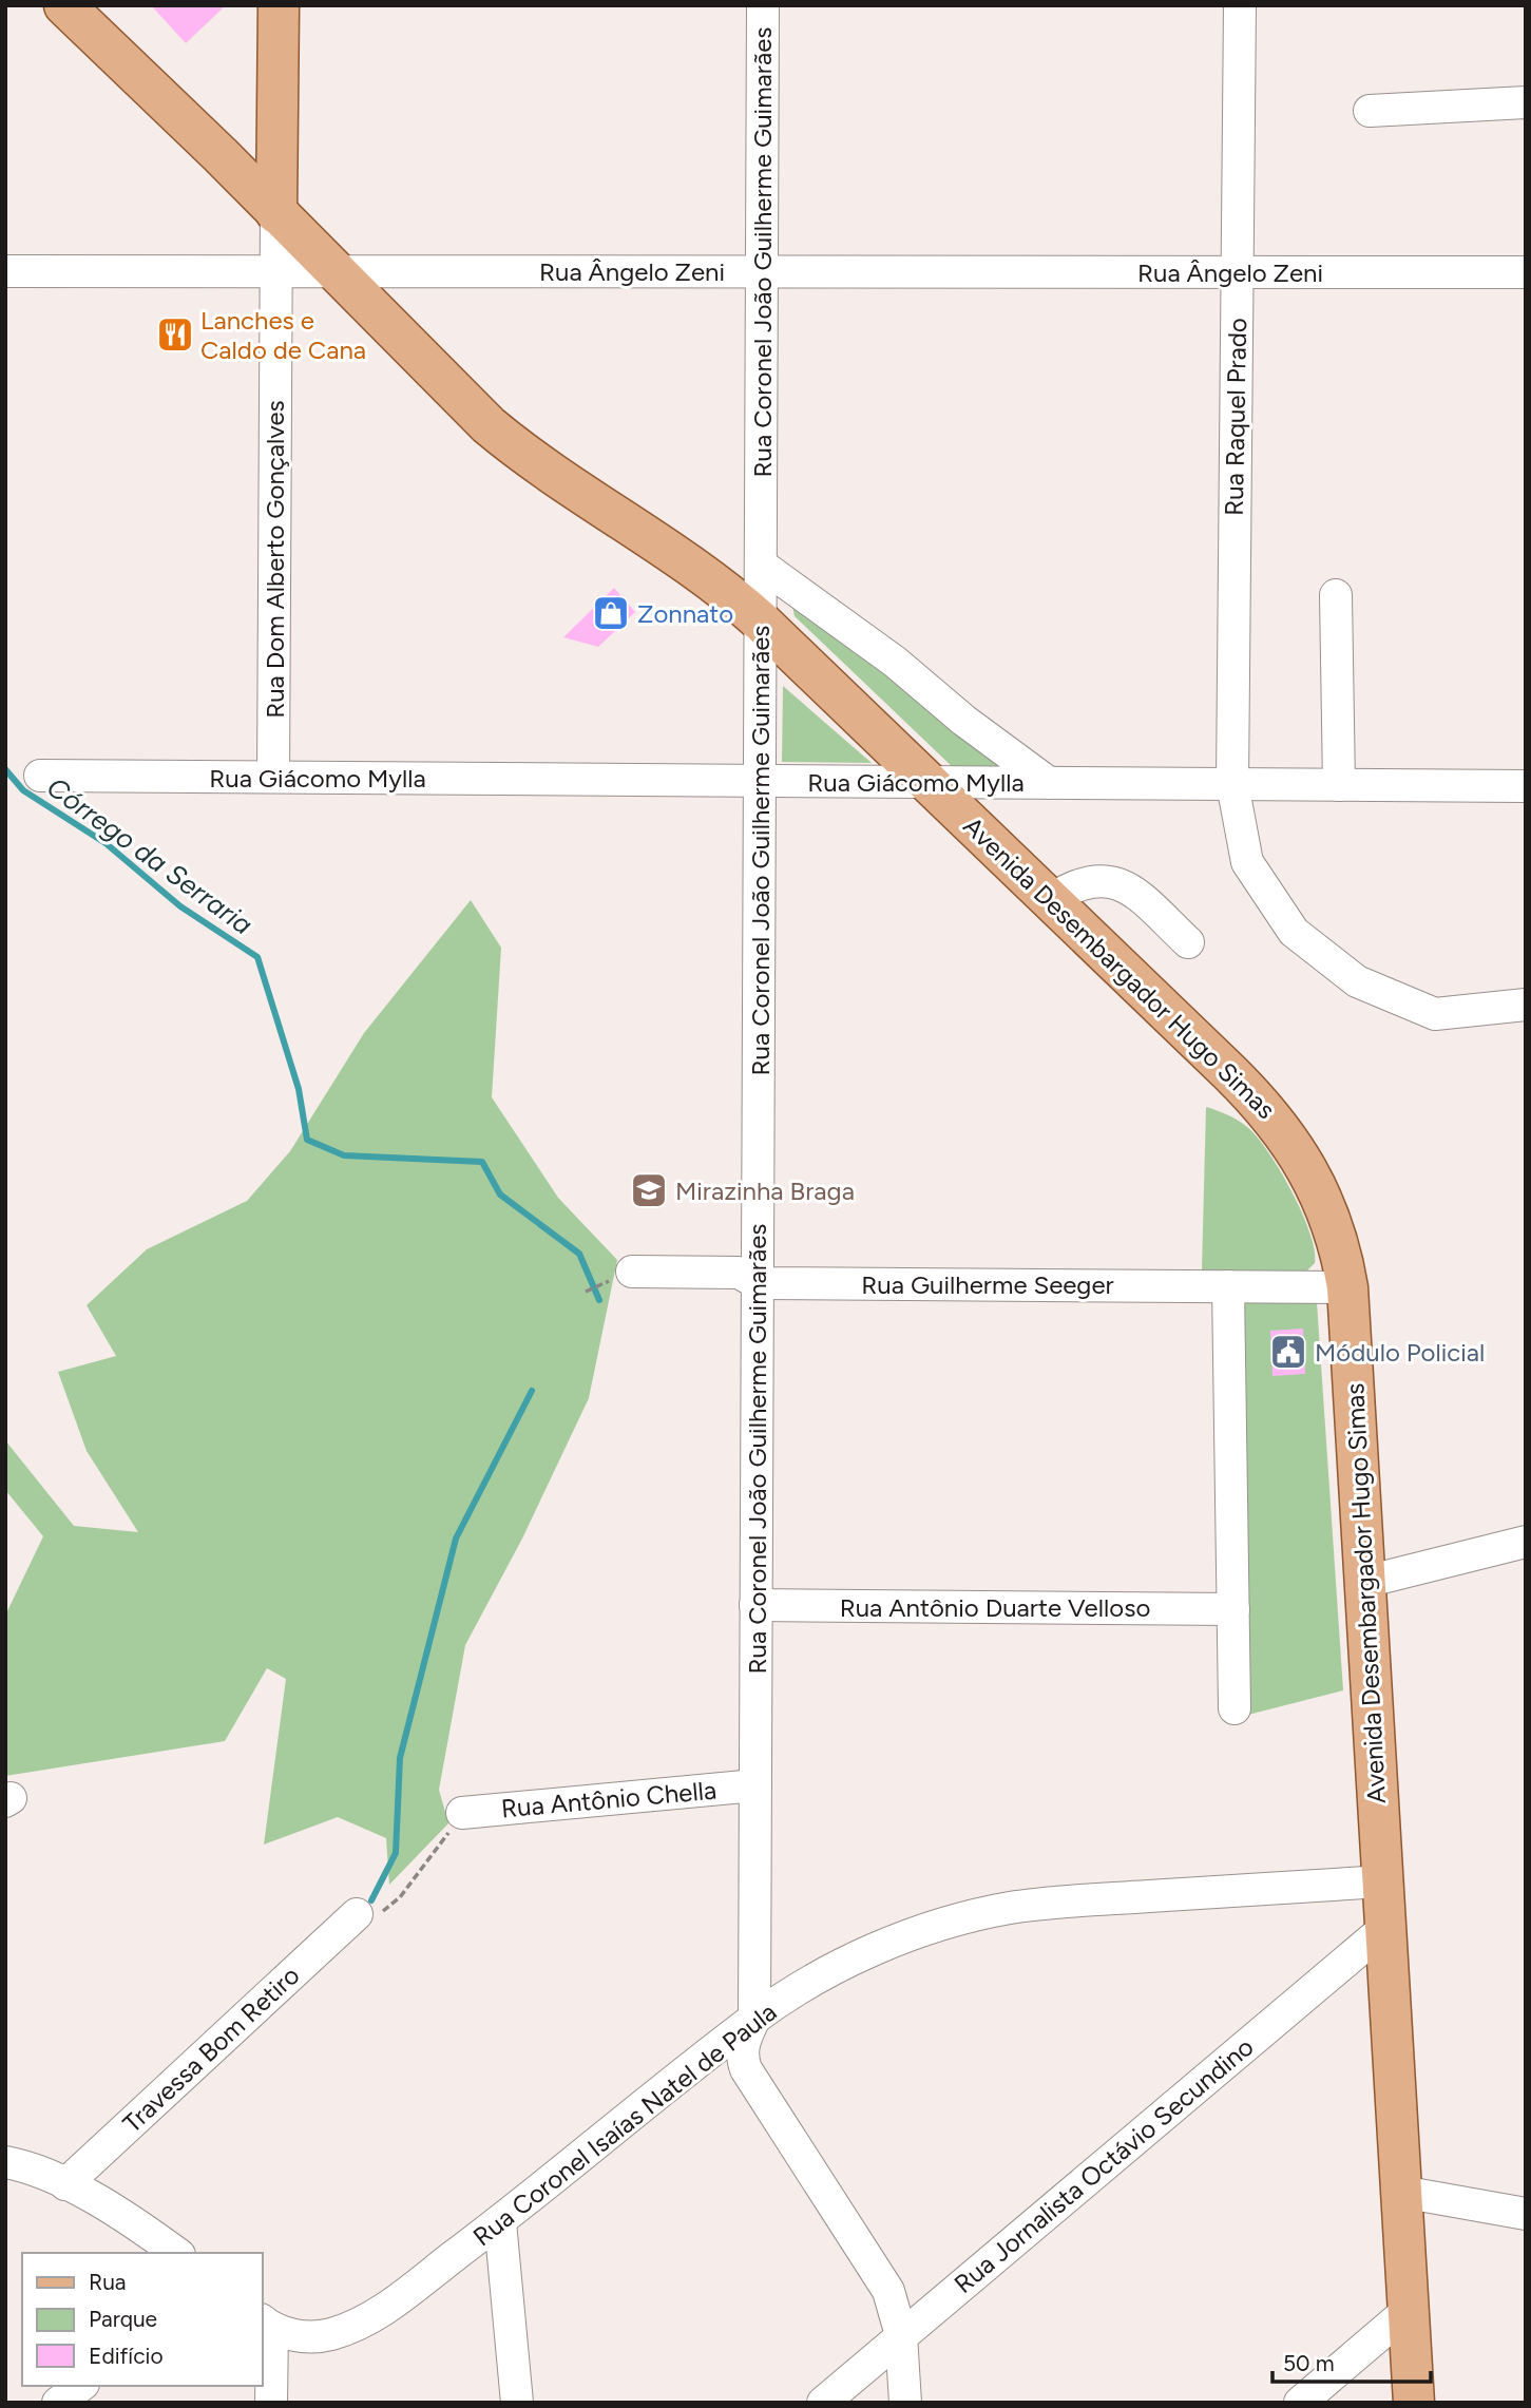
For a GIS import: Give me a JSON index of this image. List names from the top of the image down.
{
  "streets": {
    "main road": ["Rua Dom Alberto Gonçalves", "Avenida Desembargador Hugo Simas"],
    "street": [
      "Rua Coronel João Guilherme Guimarães",
      "Rua Ângelo Zeni",
      "Rua Raquel Prado",
      "Rua Giácomo Mylla",
      "Rua Guilherme Seeger",
      "Rua Antônio Duarte Velloso",
      "Rua Antônio Chella",
      "Travessa Bom Retiro",
      "Rua Coronel Isaías Natel de Paula",
      "Rua Jornalista Octávio Secundino"
    ]
  },
  "crossings": [
    ["Rua Coronel João Guilherme Guimarães", "Rua Ângelo Zeni"],
    ["Rua Coronel João Guilherme Guimarães", "Rua Giácomo Mylla"],
    ["Rua Coronel João Guilherme Guimarães", "Avenida Desembargador Hugo Simas"],
    ["Rua Coronel João Guilherme Guimarães", "Rua Guilherme Seeger"],
    ["Rua Coronel João Guilherme Guimarães", "Rua Antônio Duarte Velloso"],
    ["Rua Coronel João Guilherme Guimarães", "Rua Antônio Chella"],
    ["Rua Coronel João Guilherme Guimarães", "Rua Coronel Isaías Natel de Paula"],
    ["Rua Coronel João Guilherme Guimarães", "Rua Jornalista Octávio Secundino"],
    ["Rua Ângelo Zeni", "Rua Raquel Prado"],
    ["Rua Ângelo Zeni", "Rua Dom Alberto Gonçalves"],
    ["Rua Ângelo Zeni", "Avenida Desembargador Hugo Simas"],
    ["Rua Raquel Prado", "Rua Giácomo Mylla"],
    ["Rua Dom Alberto Gonçalves", "Rua Giácomo Mylla"],
    ["Rua Dom Alberto Gonçalves", "Avenida Desembargador Hugo Simas"],
    ["Rua Giácomo Mylla", "Avenida Desembargador Hugo Simas"],
    ["Avenida Desembargador Hugo Simas", "Rua Guilherme Seeger"],
    ["Avenida Desembargador Hugo Simas", "Rua Coronel Isaías Natel de Paula"],
    ["Avenida Desembargador Hugo Simas", "Rua Jornalista Octávio Secundino"]
  ],
  "water": ["Córrego da Serraria"],
  "places": {
    "restaurant": ["Lanches e Caldo de Cana"],
    "shop": ["Zonnato"],
    "school or university": ["Mirazinha Braga"],
    "public building": ["Módulo Policial"]
  },
  "legend": ["Rua", "Parque", "Edifício"],
  "scale_bar": "50 m"
}
